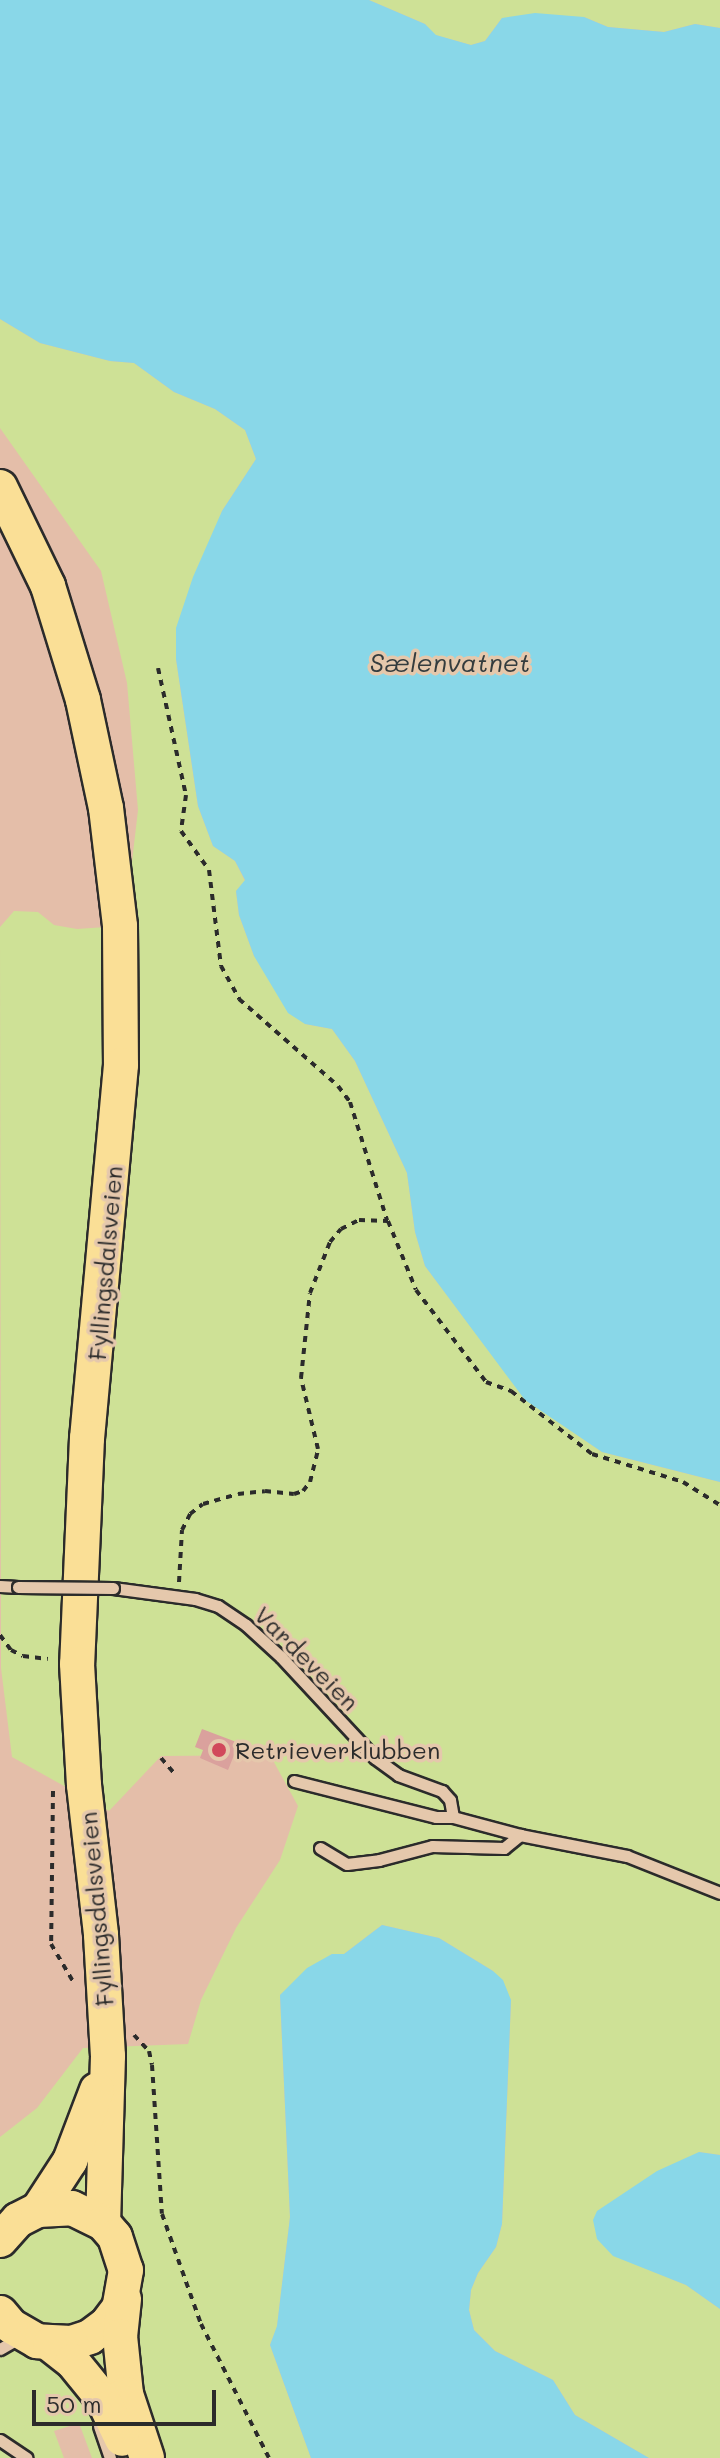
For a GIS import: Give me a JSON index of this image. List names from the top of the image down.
{
  "streets": {
    "main road": ["Fyllingsdalsveien"],
    "lane": ["Vardeveien"]
  },
  "water": ["Sælenvatnet"],
  "places": ["Retrieverklubben"],
  "scale_bar": "50 m"
}
